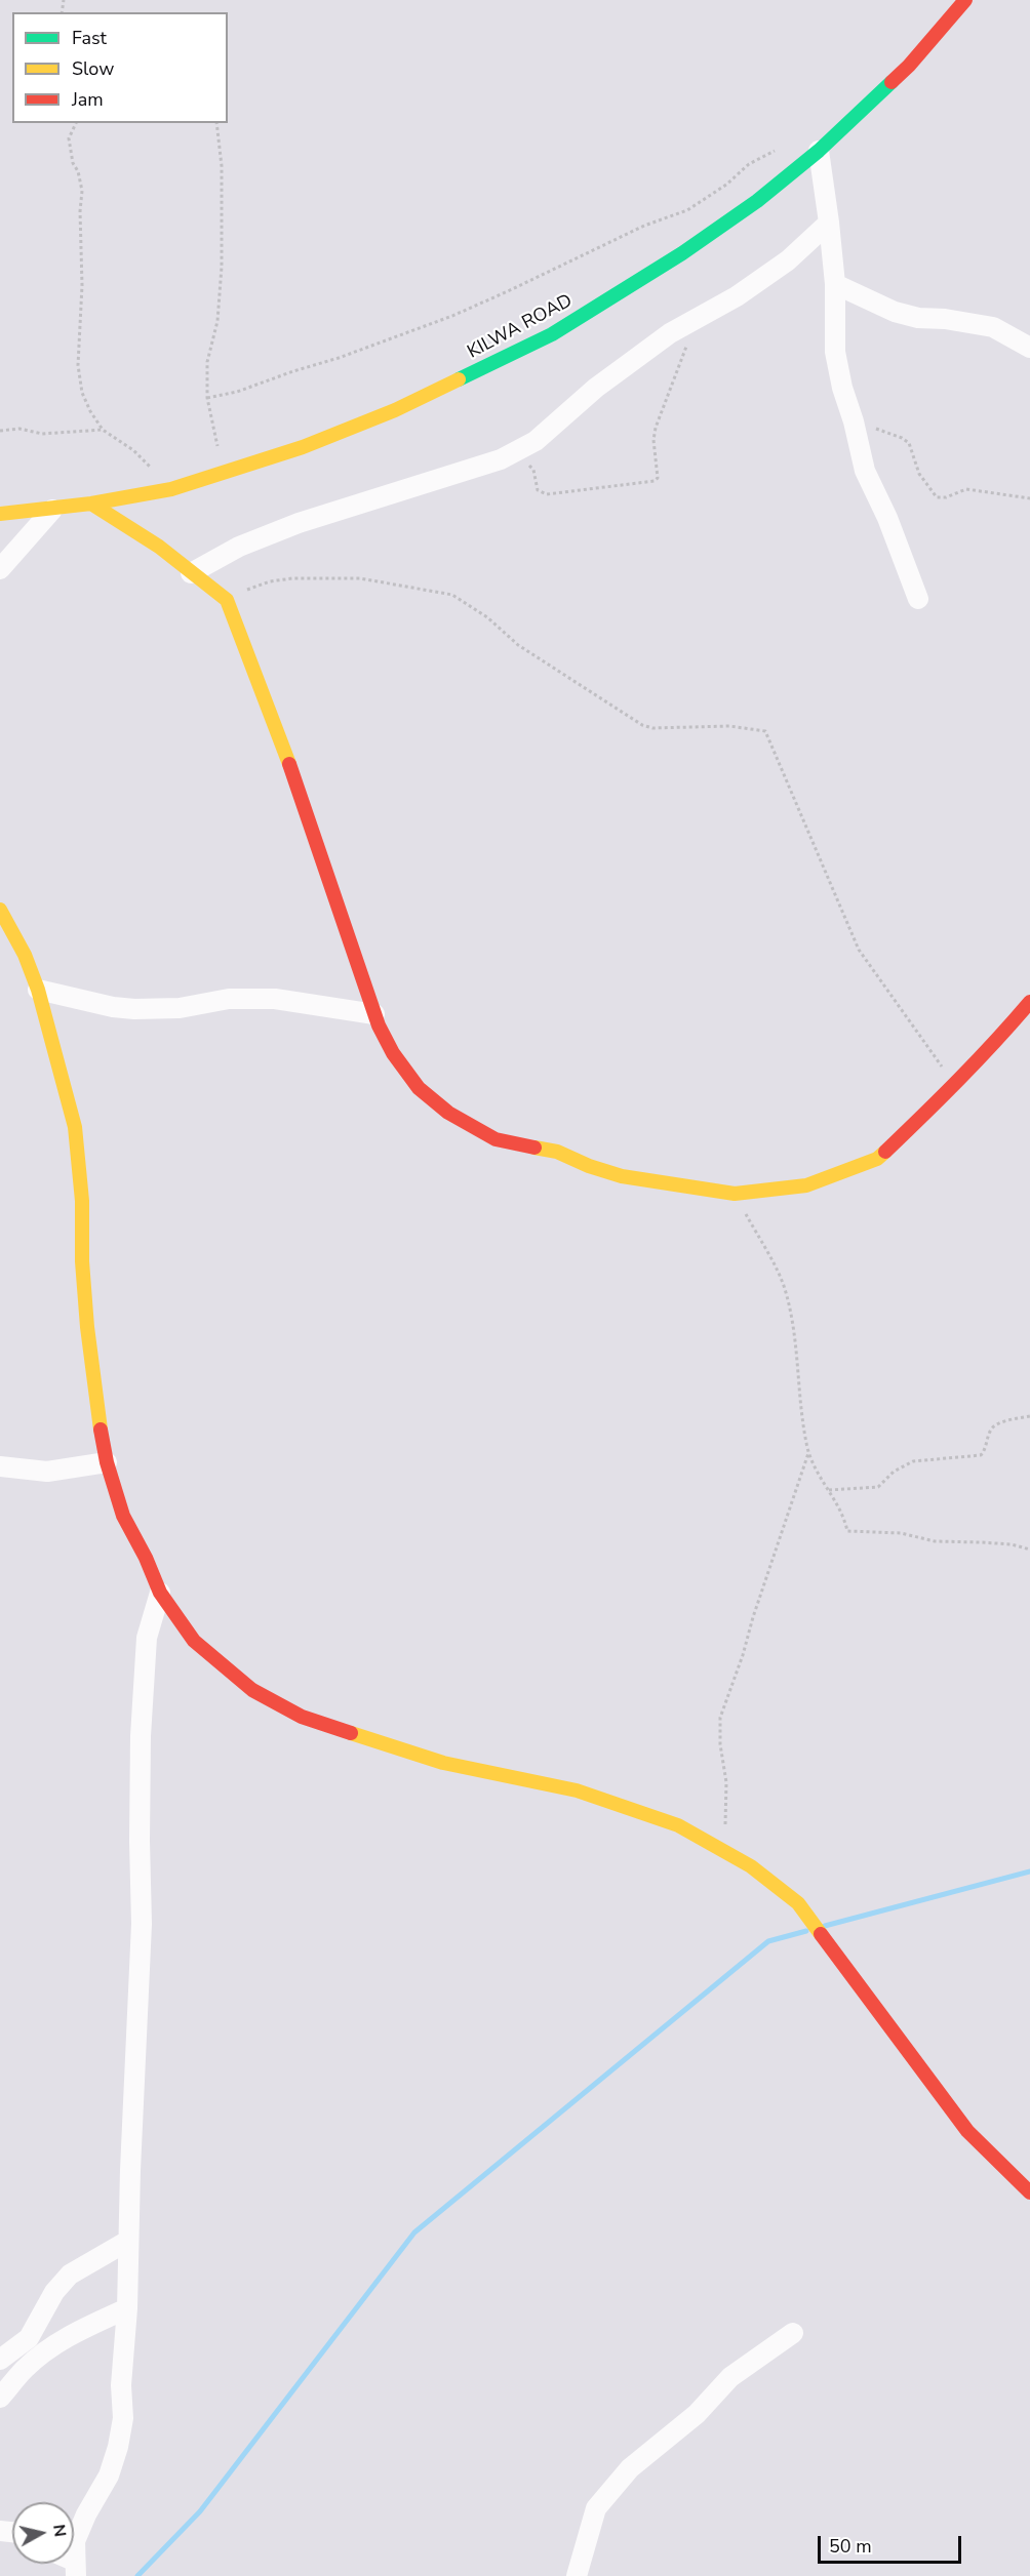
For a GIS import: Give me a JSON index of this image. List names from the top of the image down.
{
  "streets": {
    "main road": ["KILWA ROAD"]
  },
  "legend": ["Fast", "Slow", "Jam"],
  "scale_bar": "50 m",
  "north": "right"
}
